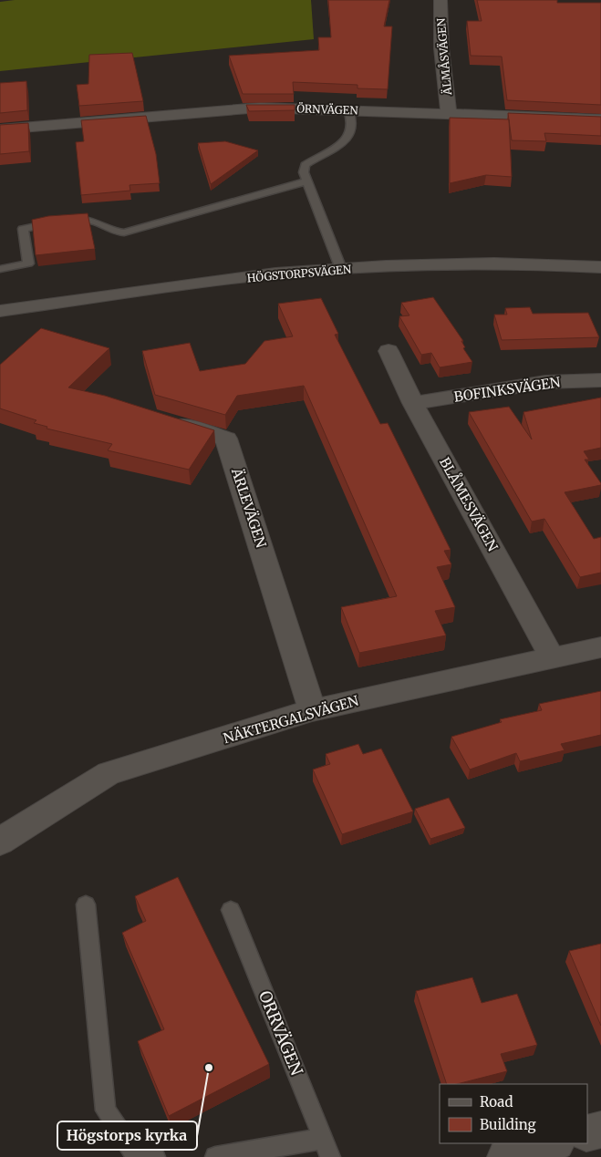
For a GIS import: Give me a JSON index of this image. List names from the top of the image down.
{
  "streets": {
    "street": [
      "ÄLMÅSVÄGEN",
      "ÖRNVÄGEN",
      "HÖGSTORPSVÄGEN",
      "BOFINKSVÄGEN",
      "BLÅMESVÄGEN",
      "ÄRLEVÄGEN",
      "NÄKTERGALSVÄGEN"
    ],
    "lane": ["ORRVÄGEN"]
  },
  "crossings": [
    ["ÄLMÅSVÄGEN", "ÖRNVÄGEN"],
    ["BOFINKSVÄGEN", "BLÅMESVÄGEN"],
    ["BLÅMESVÄGEN", "NÄKTERGALSVÄGEN"],
    ["ÄRLEVÄGEN", "NÄKTERGALSVÄGEN"]
  ],
  "places": ["Högstorps kyrka"],
  "legend": ["Road", "Building"]
}
